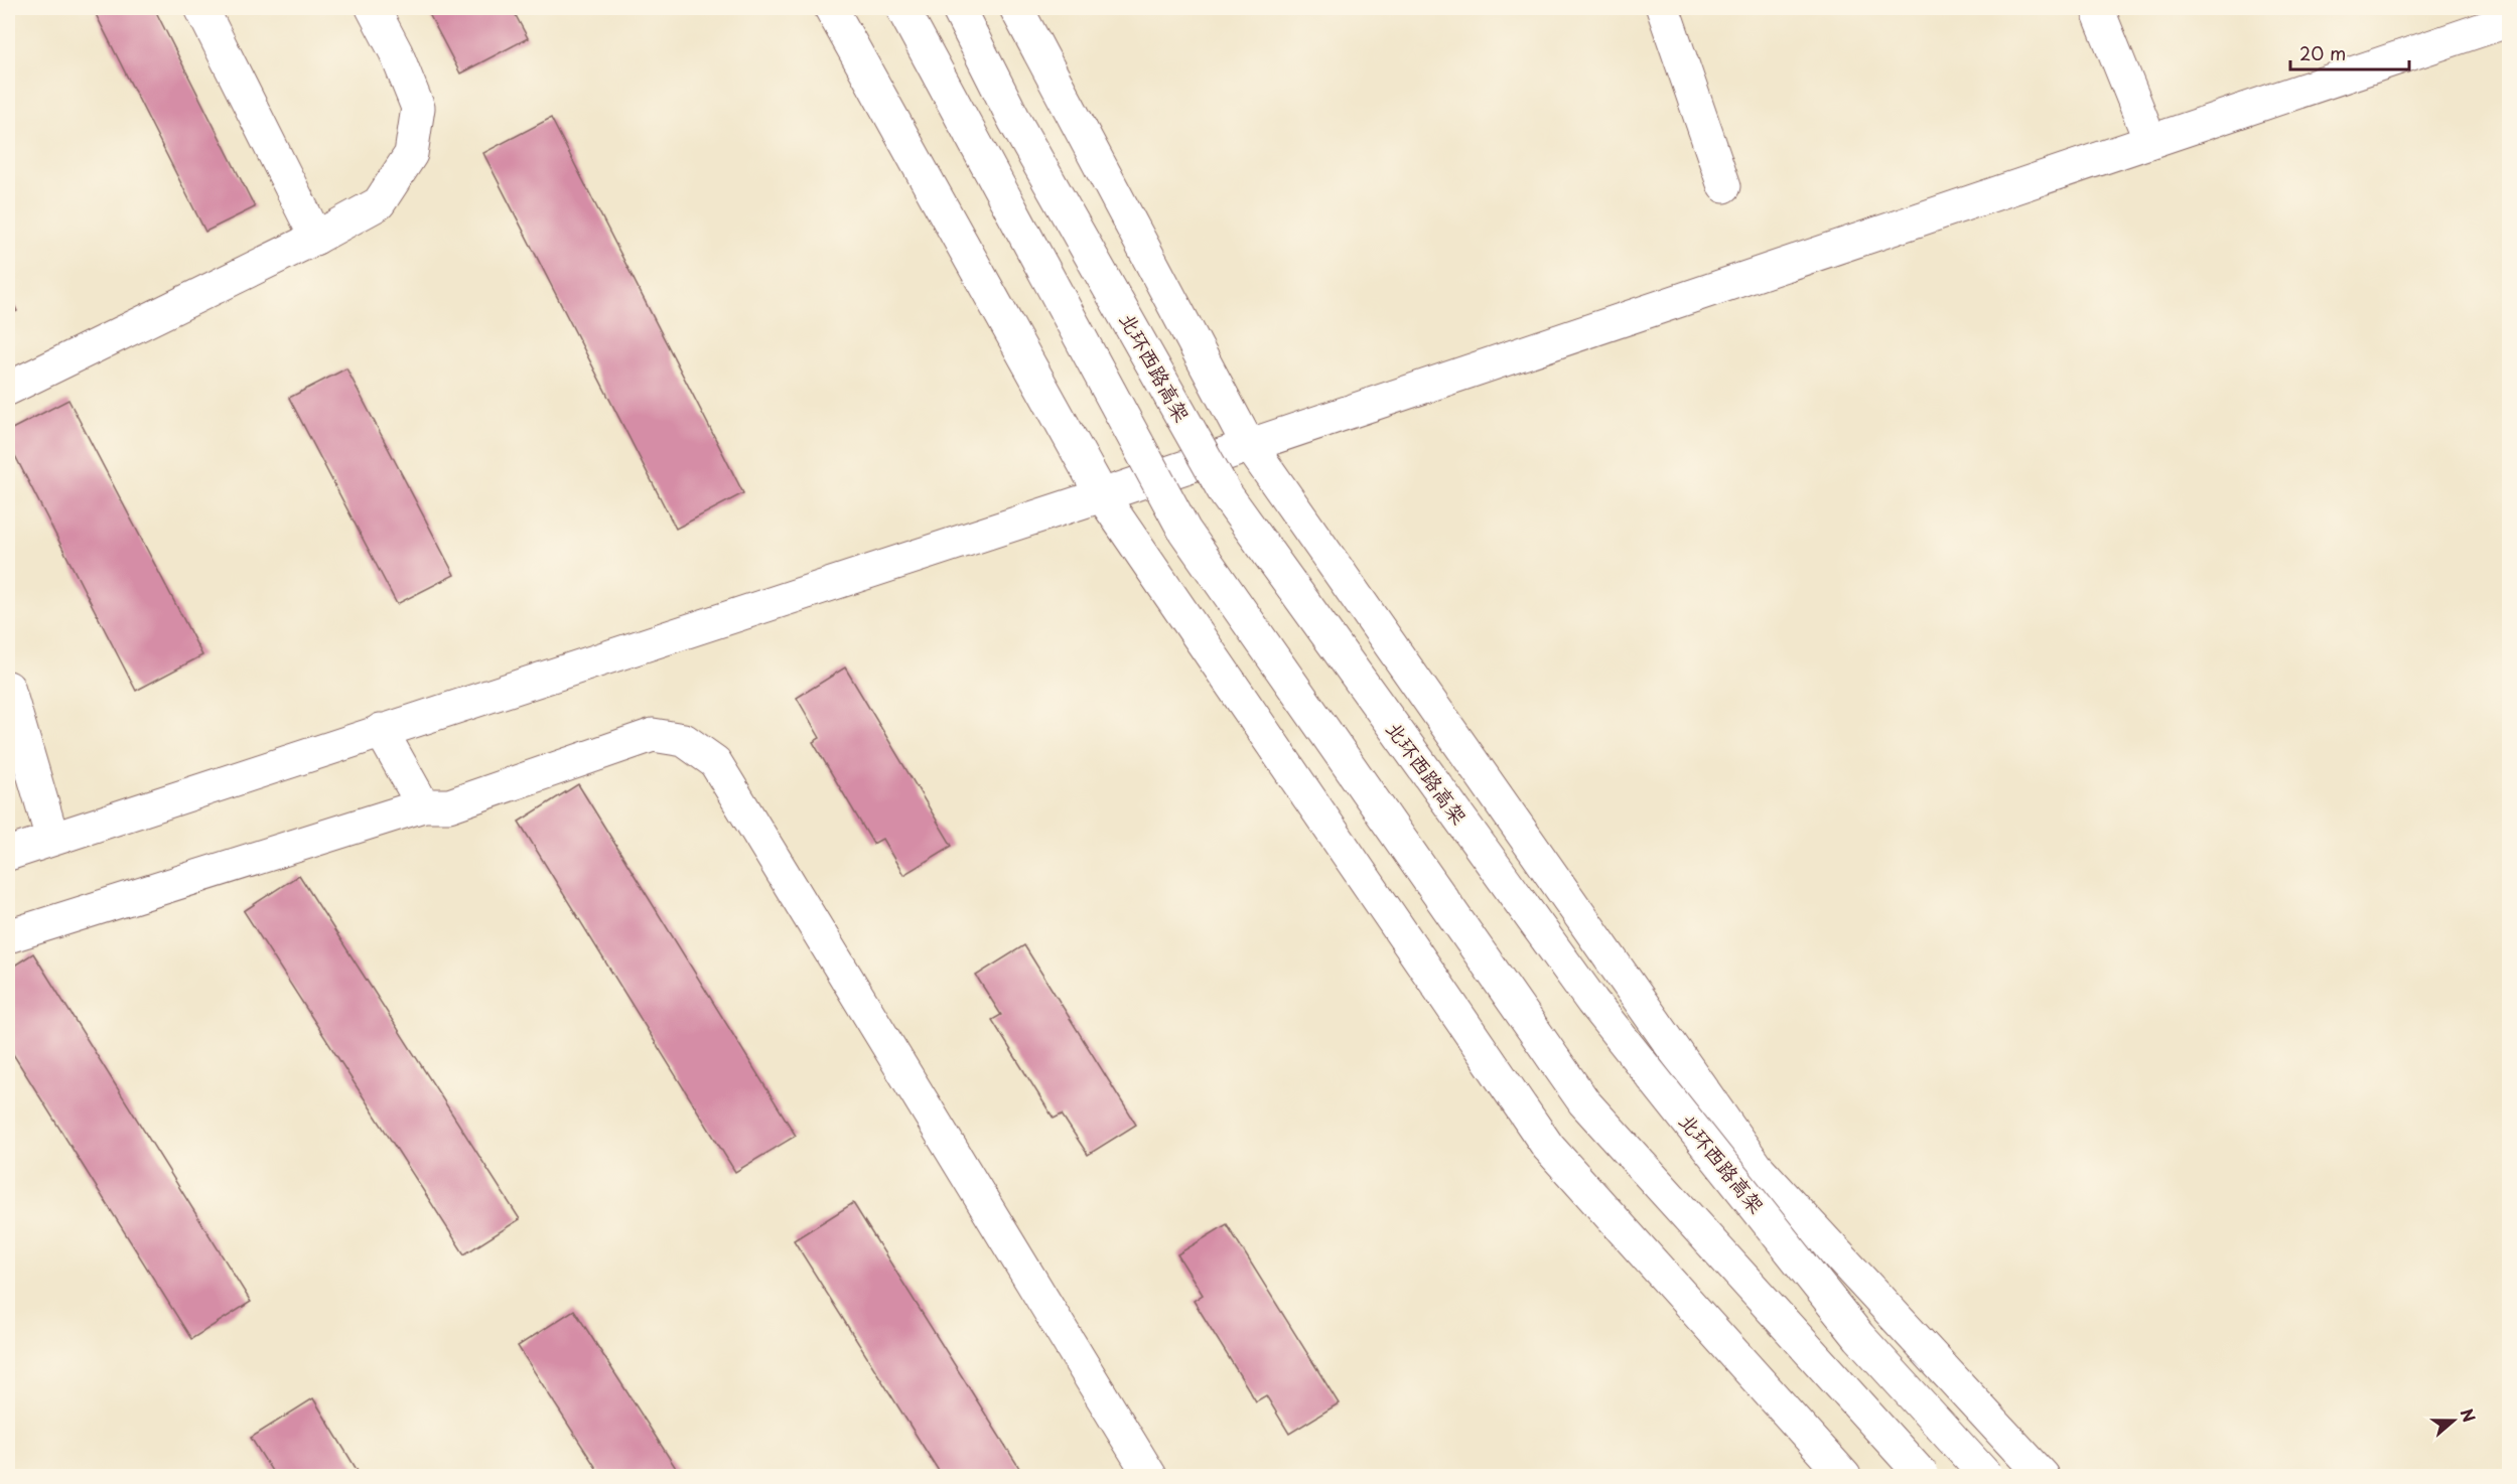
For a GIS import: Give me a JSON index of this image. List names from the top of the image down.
{
  "streets": {
    "main road": ["北环西路高架"]
  },
  "scale_bar": "20 m",
  "north": "right"
}
